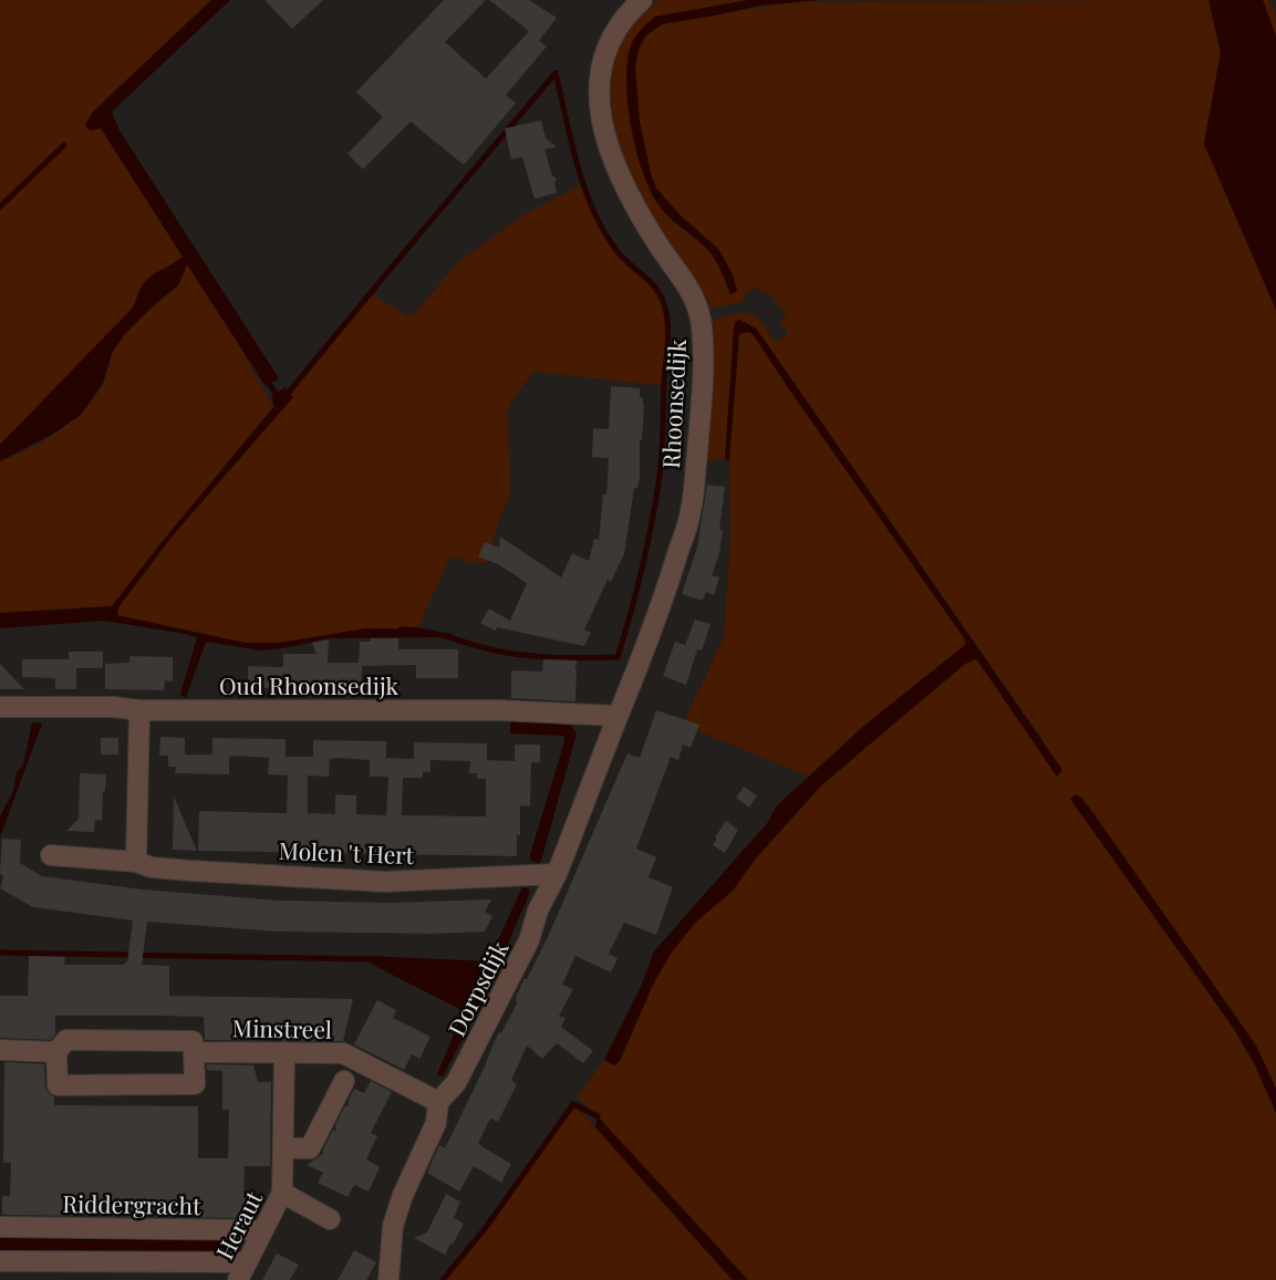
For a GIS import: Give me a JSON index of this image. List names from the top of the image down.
{
  "streets": {
    "street": [
      "Rhoonsedijk",
      "Oud Rhoonsedijk",
      "Molen 't Hert",
      "Dorpsdijk",
      "Minstreel",
      "Riddergracht",
      "Heraut"
    ]
  },
  "crossings": [
    ["Rhoonsedijk", "Oud Rhoonsedijk"],
    ["Rhoonsedijk", "Dorpsdijk"],
    ["Oud Rhoonsedijk", "Dorpsdijk"],
    ["Molen 't Hert", "Dorpsdijk"],
    ["Dorpsdijk", "Minstreel"],
    ["Minstreel", "Heraut"],
    ["Riddergracht", "Heraut"]
  ]
}
